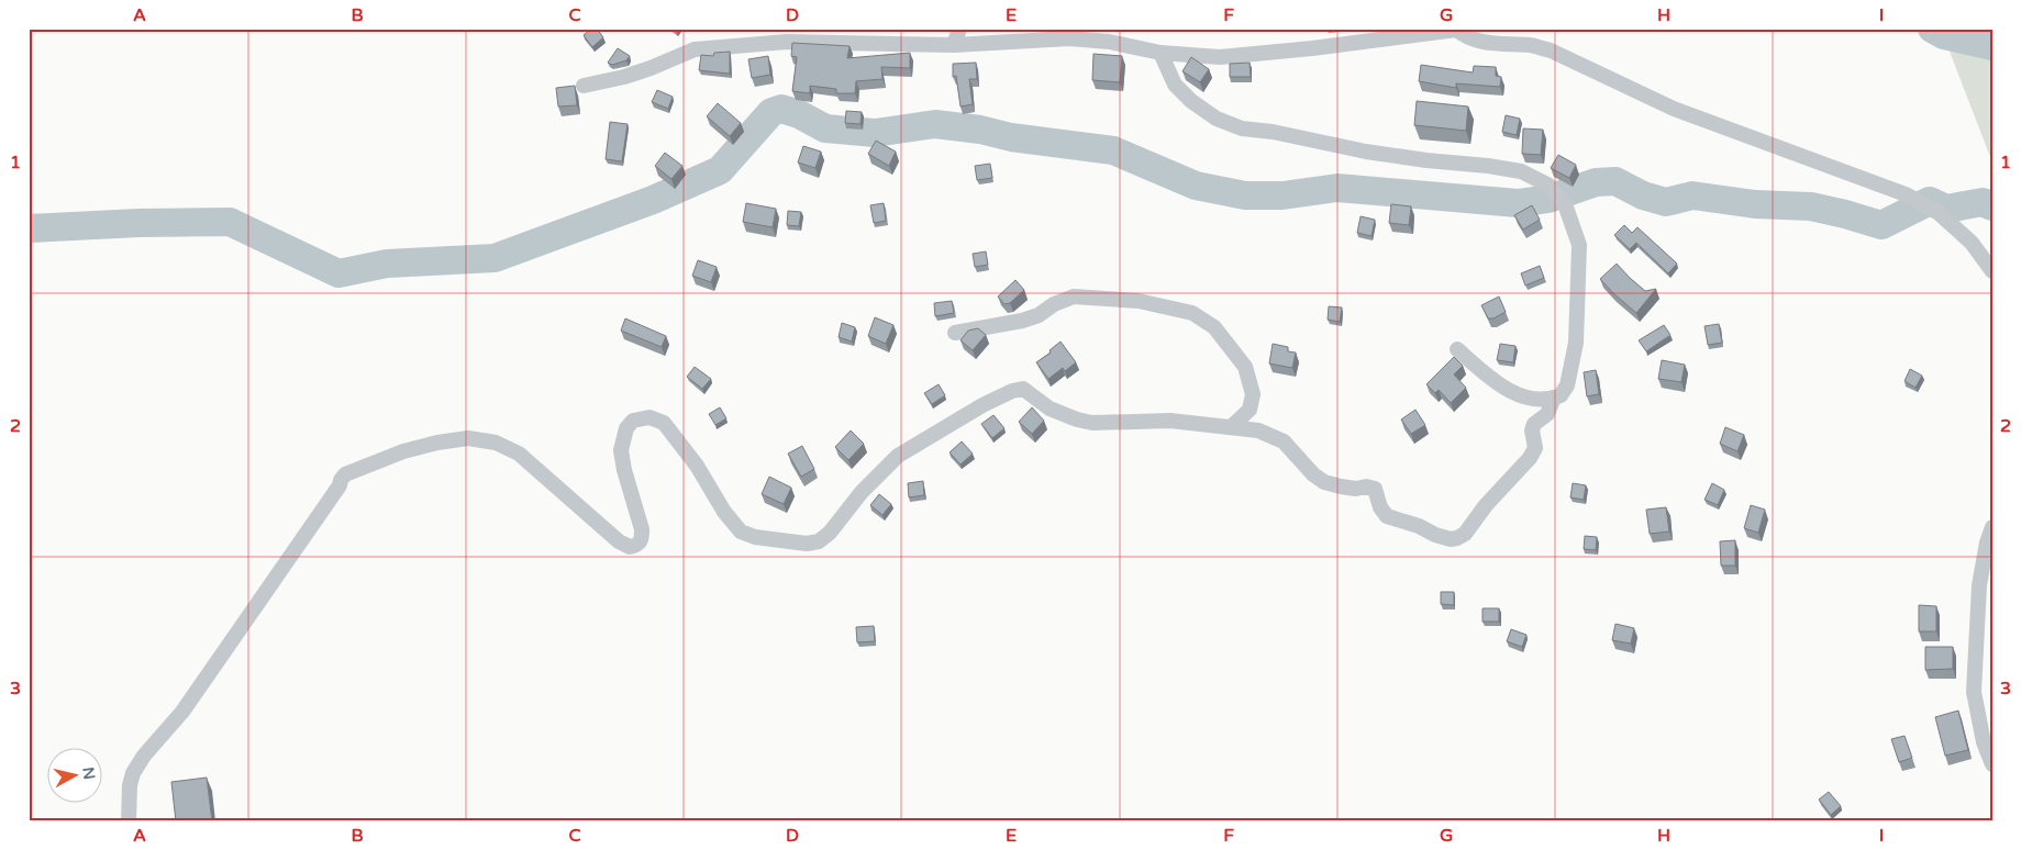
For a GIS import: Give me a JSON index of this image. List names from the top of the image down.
{
  "north": "right",
  "grid": {
    "columns": [
      "A",
      "B",
      "C",
      "D",
      "E",
      "F",
      "G",
      "H",
      "I"
    ],
    "rows": ["1", "2", "3"]
  }
}
